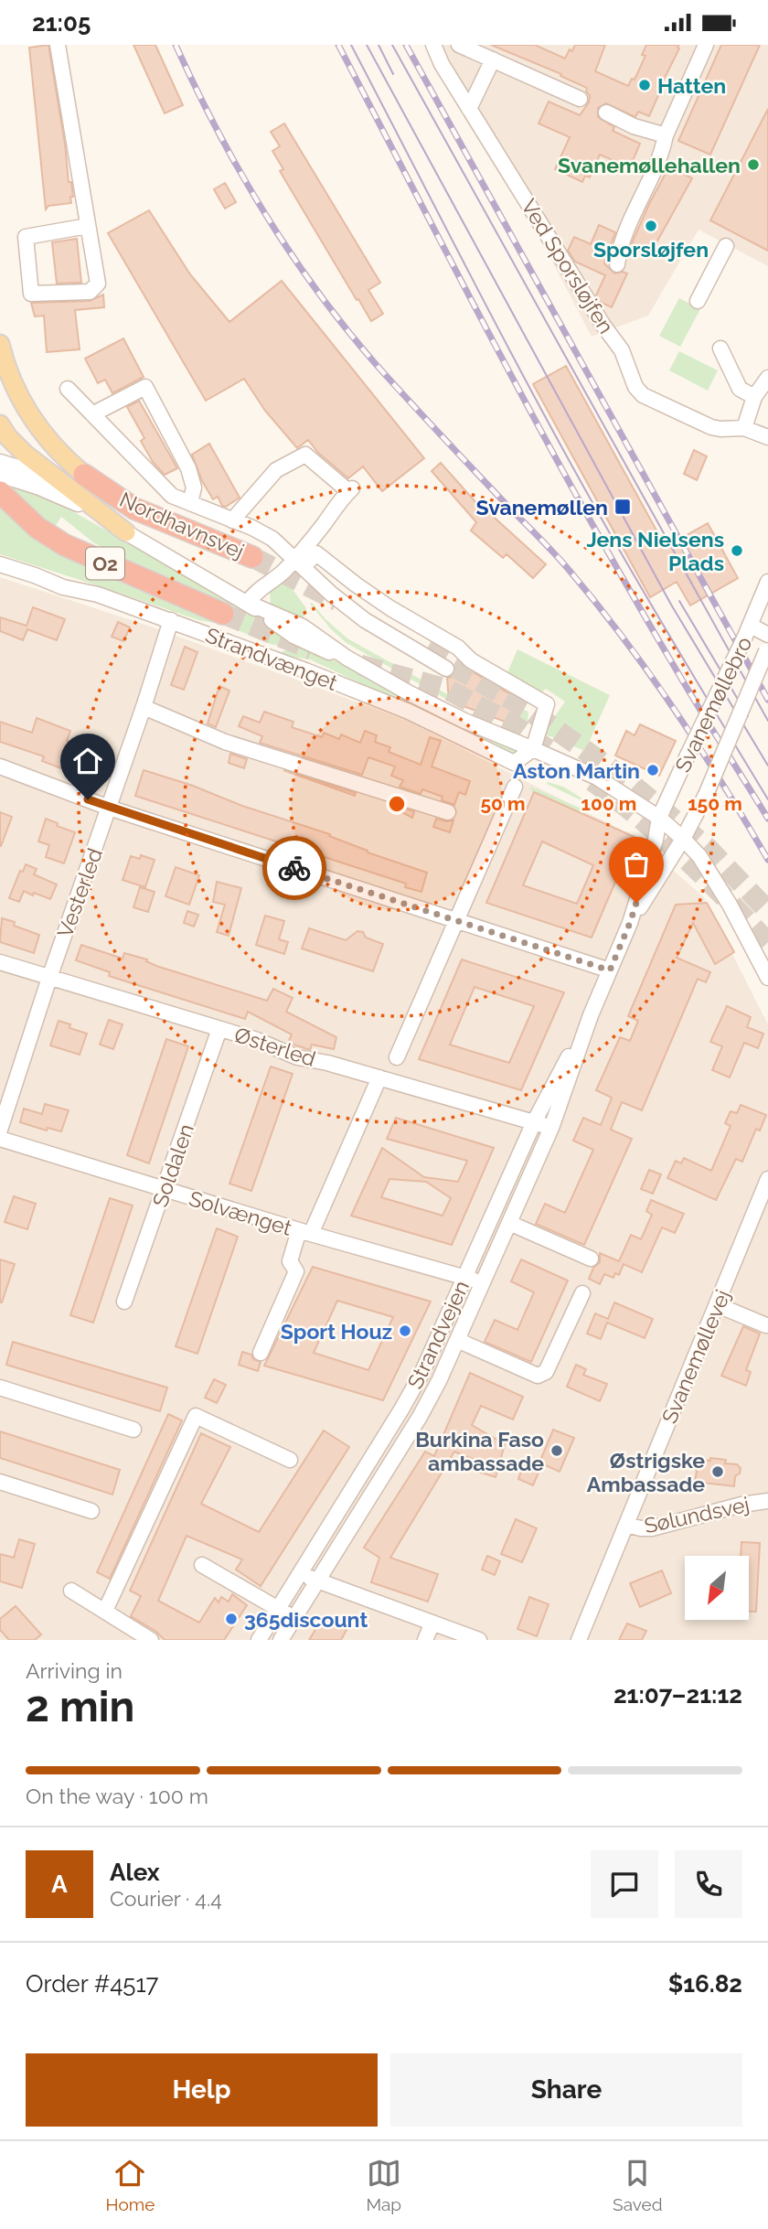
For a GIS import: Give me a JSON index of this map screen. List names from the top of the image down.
{
  "streets": {
    "highway": ["Nordhavnsvej", "O2"],
    "street": [
      "Ved Sporsløjfen",
      "Strandvænget",
      "Svanemøllebro",
      "Vesterled",
      "Østerled",
      "Soldalen",
      "Solvænget",
      "Strandvejen",
      "Svanemøllevej",
      "Sølundsvej"
    ]
  },
  "crossings": [
    ["Strandvænget", "Svanemøllebro"],
    ["Strandvænget", "Vesterled"],
    ["Strandvænget", "Strandvejen"],
    ["Svanemøllebro", "Strandvejen"],
    ["Vesterled", "Østerled"],
    ["Østerled", "Soldalen"],
    ["Østerled", "Strandvejen"],
    ["Soldalen", "Solvænget"],
    ["Solvænget", "Strandvejen"],
    ["Svanemøllevej", "Sølundsvej"]
  ],
  "places": {
    "other": [
      "Hatten",
      "Svanemøllehallen",
      "Sporsløjfen",
      "Jens Nielsens Plads",
      "Aston Martin",
      "Sport Houz",
      "Burkina Faso ambassade",
      "Østrigske Ambassade",
      "365discount"
    ],
    "transit": ["Svanemøllen"]
  },
  "north": "bottom left",
  "page": {
    "status": "21:05",
    "heading": ["2 min", "Arriving in", "21:07–21:12"],
    "panel": [
      "Alex",
      "Courier · 4.4",
      "Order #4517",
      "$16.82"
    ],
    "bar": "On the way · 100 m",
    "round": "A",
    "buttons": ["Help", "Share"],
    "tabs": ["Home", "Map", "Saved"]
  },
  "rings": ["50 m", "100 m", "150 m"]
}
